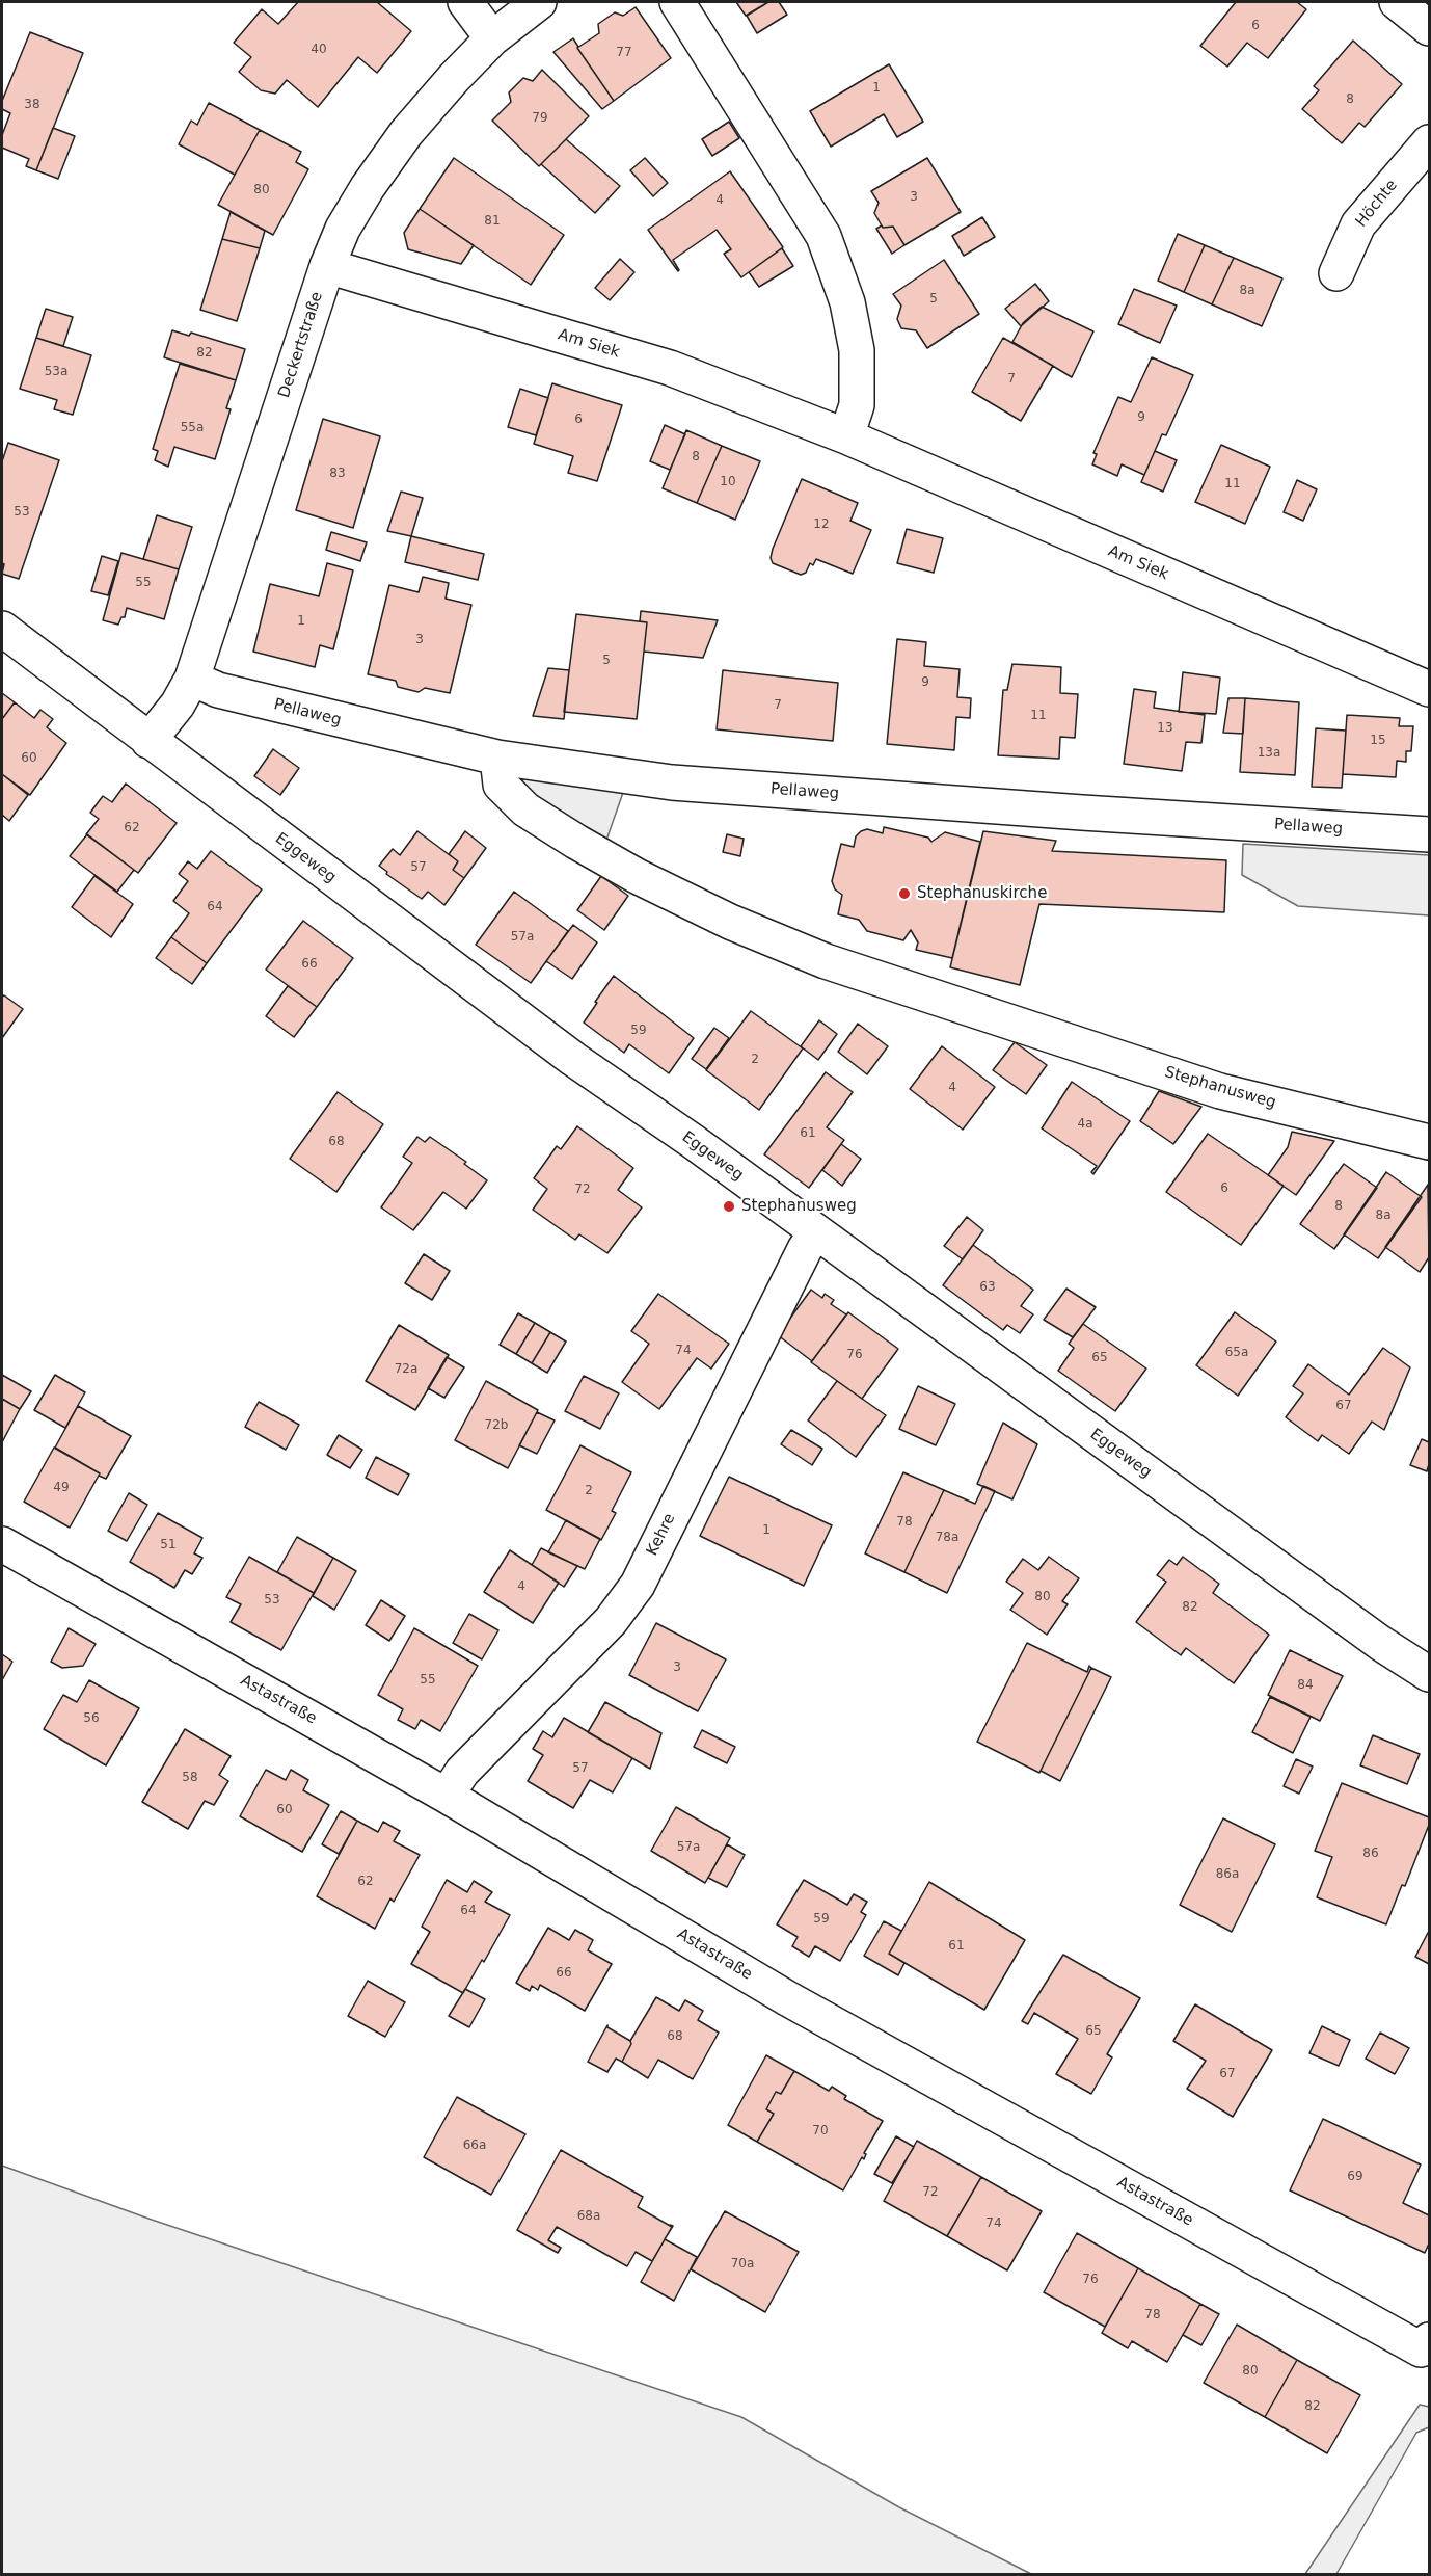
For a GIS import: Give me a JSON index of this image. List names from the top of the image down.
{
  "streets": {
    "street": [
      "Höchte",
      "Am Siek",
      "Deckertstraße",
      "Pellaweg",
      "Eggeweg",
      "Stephanusweg",
      "Kehre",
      "Astastraße"
    ]
  },
  "crossings": [
    ["Am Siek", "Deckertstraße"],
    ["Deckertstraße", "Pellaweg"],
    ["Deckertstraße", "Eggeweg"],
    ["Pellaweg", "Stephanusweg"],
    ["Eggeweg", "Kehre"],
    ["Kehre", "Astastraße"]
  ],
  "places": ["Stephanuskirche", "Stephanusweg"],
  "house_numbers": [
    "6",
    "40",
    "77",
    "1",
    "8",
    "38",
    "79",
    "80",
    "3",
    "4",
    "81",
    "8a",
    "5",
    "82",
    "53a",
    "7",
    "9",
    "6",
    "55a",
    "8",
    "83",
    "10",
    "11",
    "53",
    "12",
    "55",
    "1",
    "3",
    "5",
    "9",
    "7",
    "11",
    "13",
    "15",
    "13a",
    "60",
    "62",
    "57",
    "64",
    "57a",
    "66",
    "59",
    "2",
    "4",
    "4a",
    "61",
    "68",
    "6",
    "72",
    "8",
    "8a",
    "63",
    "74",
    "65a",
    "76",
    "65",
    "72a",
    "67",
    "72b",
    "49",
    "2",
    "78",
    "1",
    "78a",
    "51",
    "4",
    "80",
    "53",
    "82",
    "3",
    "55",
    "84",
    "56",
    "57",
    "58",
    "60",
    "57a",
    "86",
    "86a",
    "62",
    "64",
    "59",
    "61",
    "66",
    "65",
    "68",
    "67",
    "70",
    "66a",
    "69",
    "72",
    "68a",
    "74",
    "70a",
    "76",
    "78",
    "80",
    "82"
  ]
}
